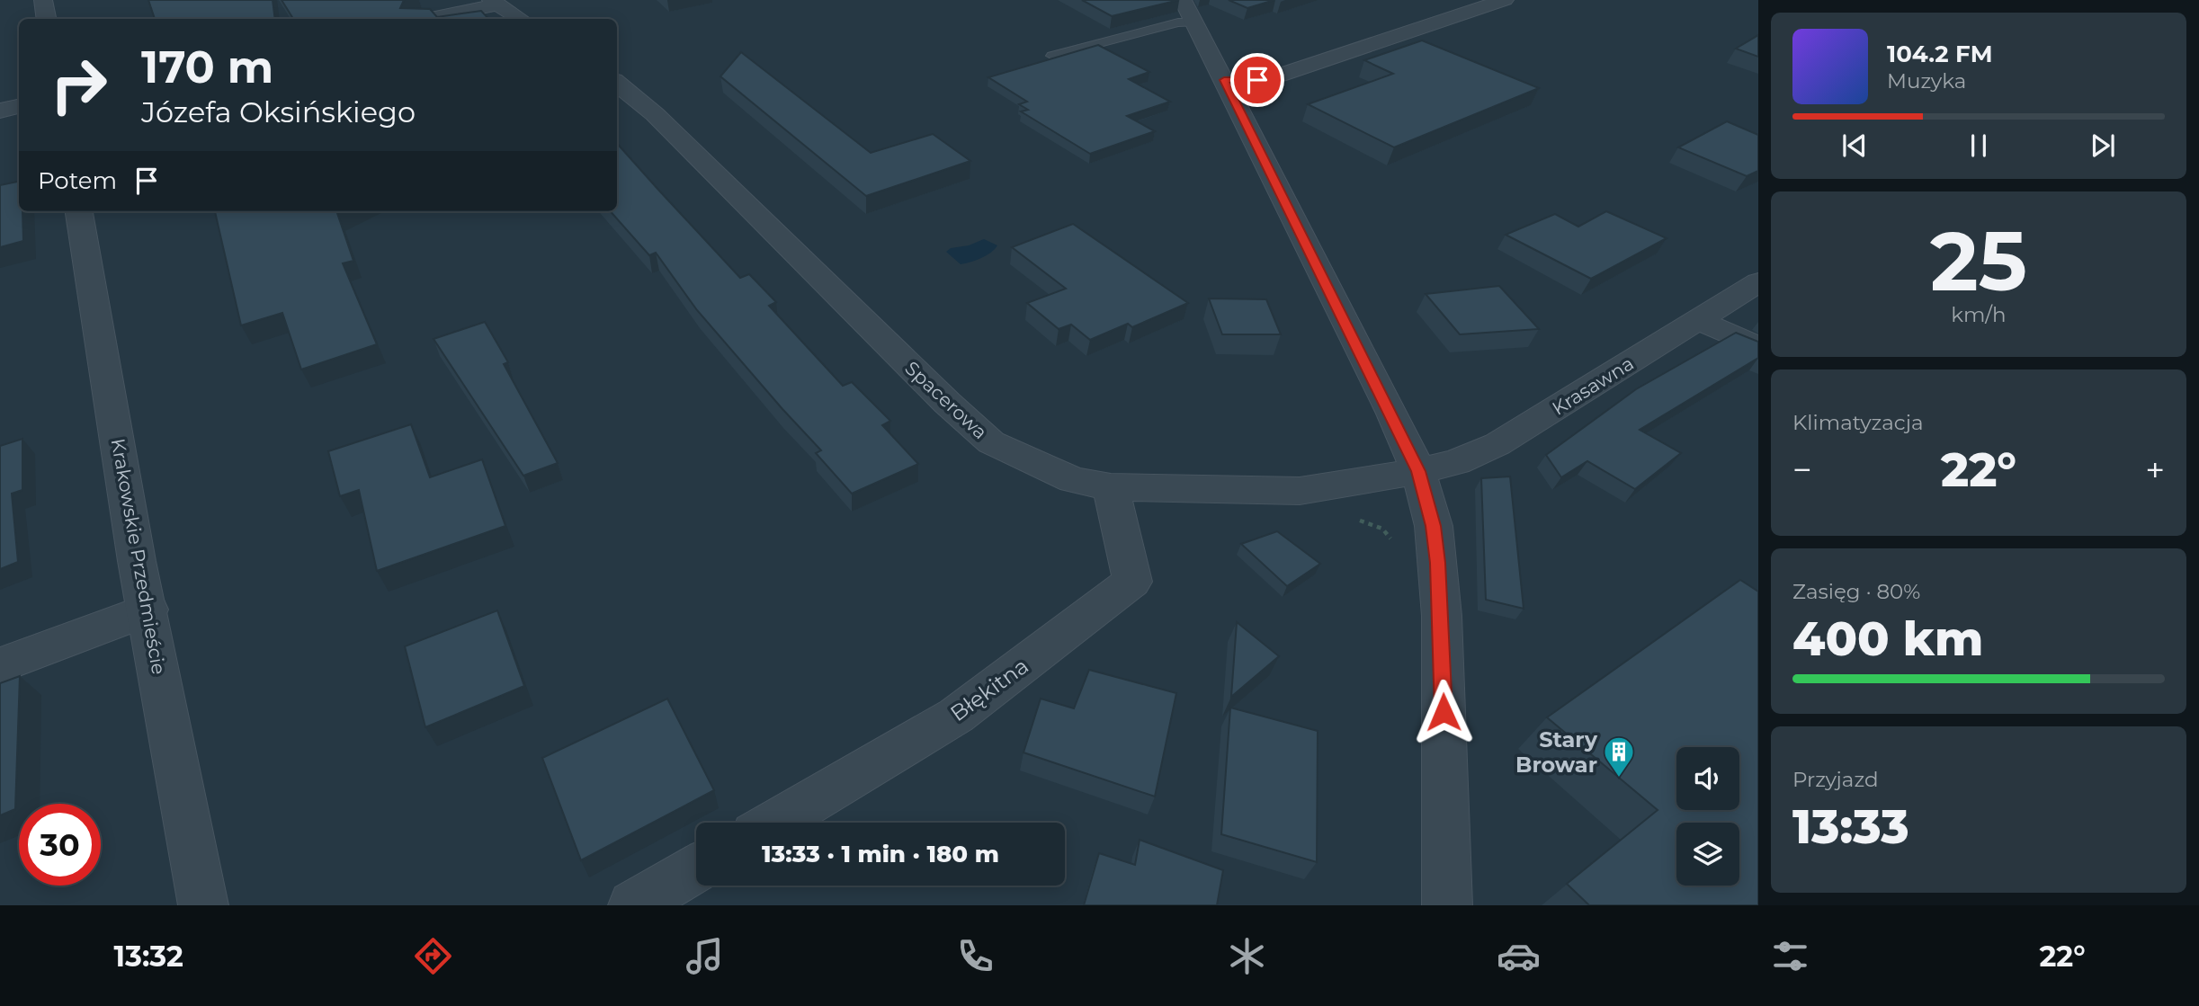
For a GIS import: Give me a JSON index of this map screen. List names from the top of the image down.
{
  "streets": {
    "street": [
      "Krasawna",
      "Spacerowa",
      "Krakowskie Przedmieście",
      "Błękitna"
    ]
  },
  "crossings": [
    ["Krasawna", "Spacerowa"],
    ["Spacerowa", "Błękitna"]
  ],
  "places": {
    "building": ["Stary Browar"]
  },
  "page": {
    "turn": ["170 m", "Józefa Oksińskiego"],
    "song": ["104.2 FM", "Muzyka"],
    "then": "Potem",
    "tile": [
      ["25", "km/h"],
      "Klimatyzacja",
      ["Zasięg · 80%", "400 km"],
      ["Przyjazd", "13:33"]
    ],
    "heat": ["−", "22°", "+"],
    "limit": "30",
    "trip": "13:33 · 1 min · 180 m",
    "tabs": ["13:32", "22°"]
  }
}
